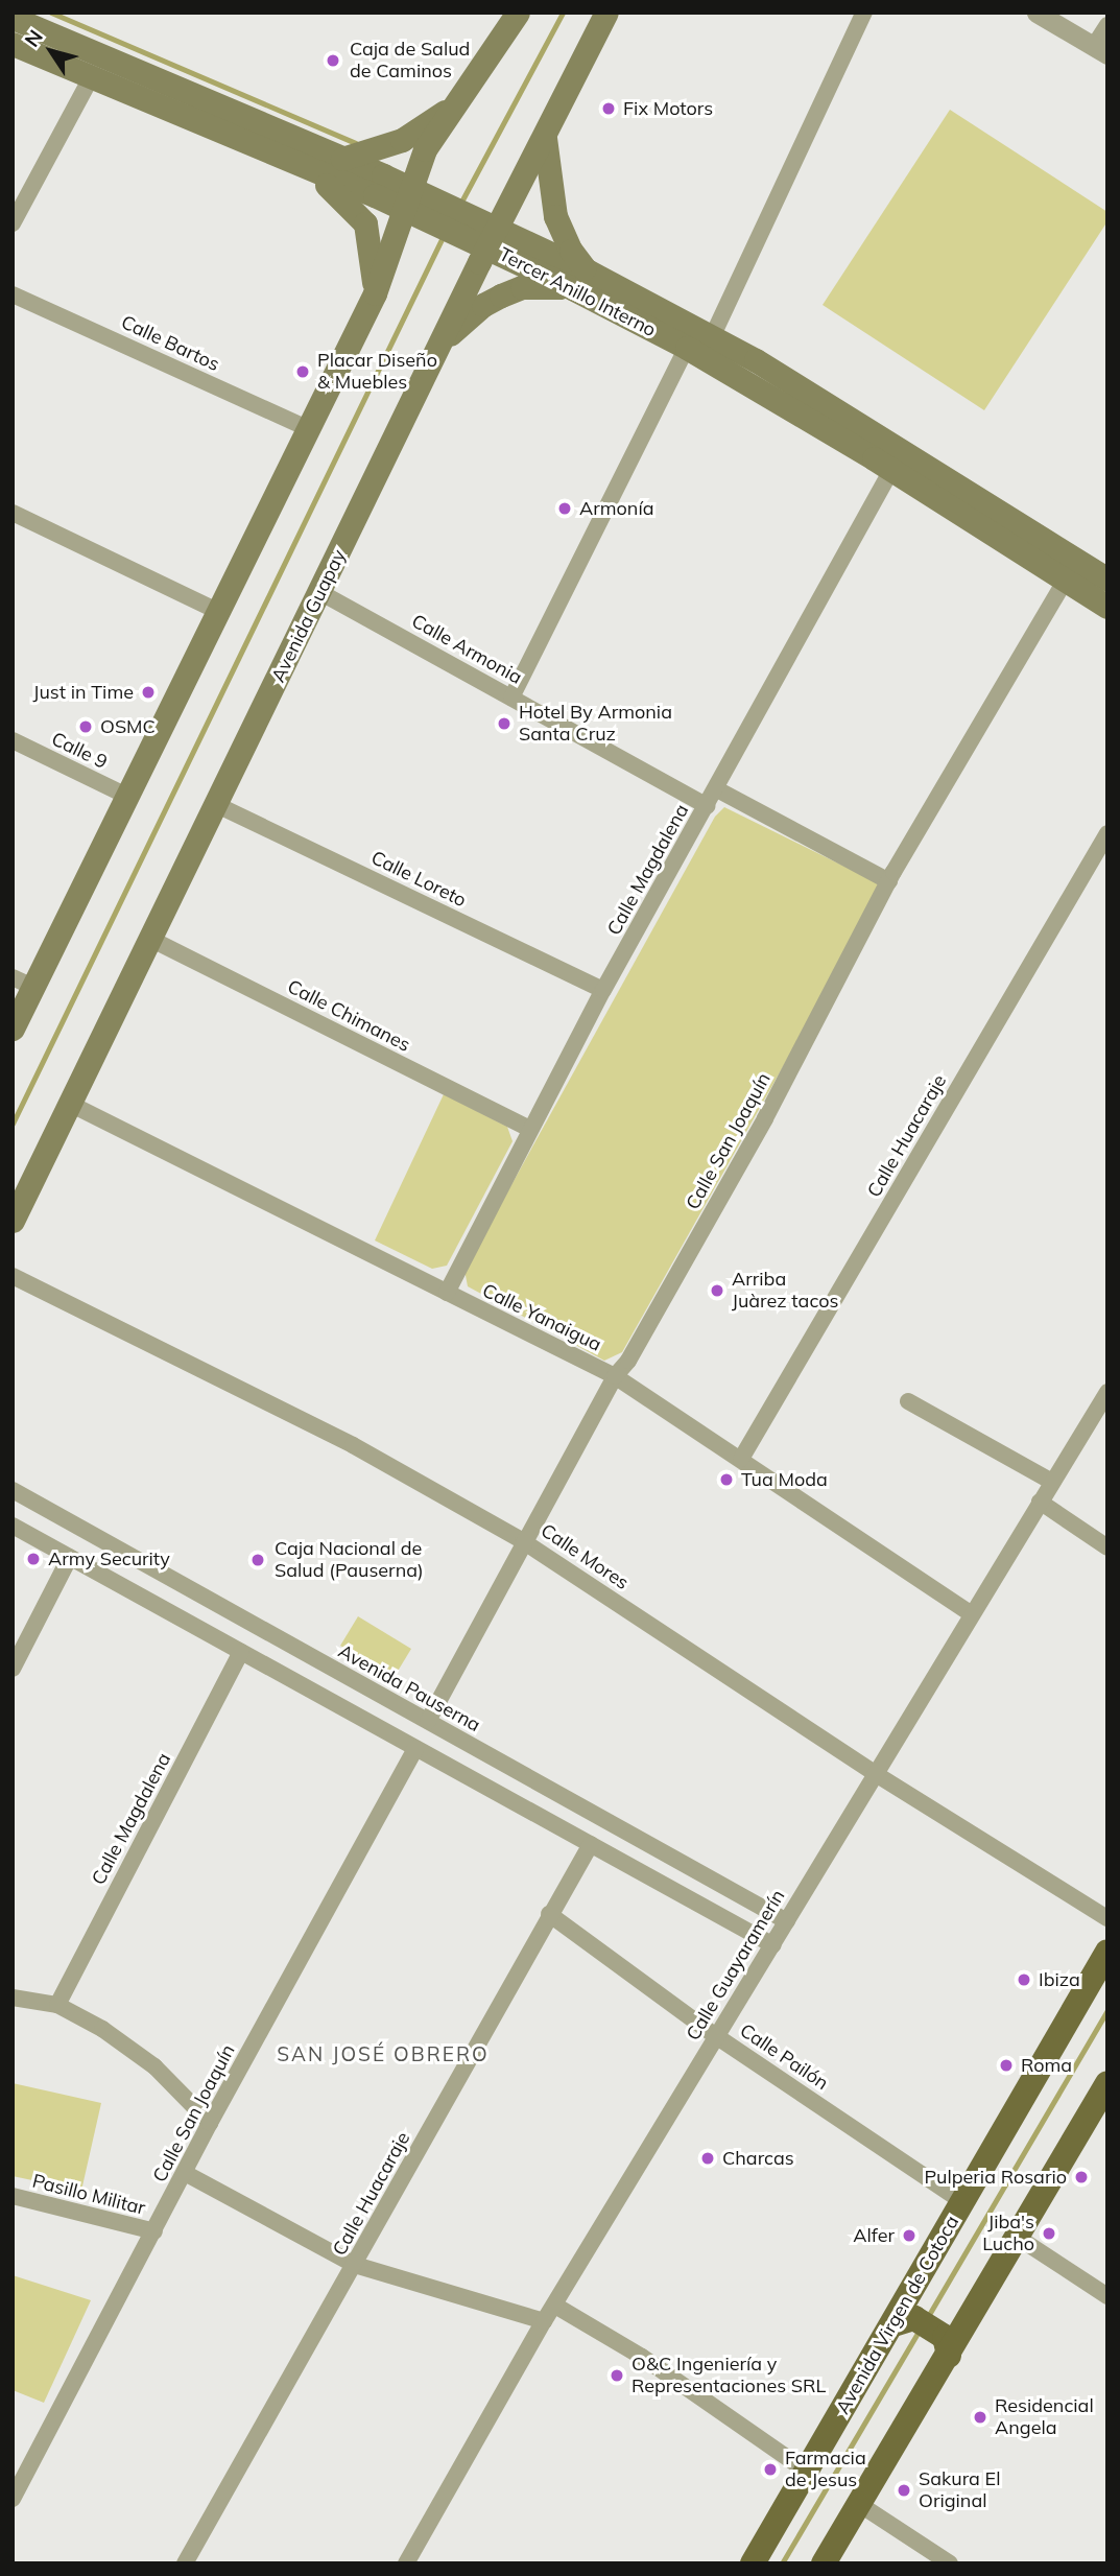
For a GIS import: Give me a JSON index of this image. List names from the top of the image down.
{
  "streets": {
    "main road": ["Tercer Anillo Interno", "Avenida Guapay", "Avenida Virgen de Cotoca"],
    "street": [
      "Calle Bartos",
      "Calle Armonia",
      "Calle 9",
      "Calle Magdalena",
      "Calle Loreto",
      "Calle Chimanes",
      "Calle Huacaraje",
      "Calle San Joaquín",
      "Calle Yanaigua",
      "Calle Mores",
      "Avenida Pauserna",
      "Calle Guayaramerín",
      "Calle Pailón",
      "Pasillo Militar"
    ]
  },
  "crossings": [
    ["Tercer Anillo Interno", "Avenida Guapay"],
    ["Tercer Anillo Interno", "Calle Magdalena"],
    ["Tercer Anillo Interno", "Calle San Joaquín"],
    ["Avenida Guapay", "Calle Armonia"],
    ["Avenida Guapay", "Calle Loreto"],
    ["Avenida Guapay", "Calle Chimanes"],
    ["Avenida Guapay", "Calle Yanaigua"],
    ["Calle Armonia", "Calle Magdalena"],
    ["Calle Magdalena", "Calle Loreto"],
    ["Calle Magdalena", "Calle Chimanes"],
    ["Calle Magdalena", "Calle Yanaigua"],
    ["Calle Huacaraje", "Calle Yanaigua"],
    ["Calle Huacaraje", "Calle Pailón"],
    ["Calle San Joaquín", "Calle Yanaigua"],
    ["Calle San Joaquín", "Calle Mores"],
    ["Calle San Joaquín", "Avenida Pauserna"],
    ["Calle San Joaquín", "Pasillo Militar"],
    ["Calle Yanaigua", "Calle Guayaramerín"],
    ["Calle Mores", "Calle Guayaramerín"],
    ["Avenida Pauserna", "Calle Guayaramerín"],
    ["Calle Guayaramerín", "Calle Pailón"],
    ["Calle Pailón", "Avenida Virgen de Cotoca"]
  ],
  "districts": ["SAN JOSÉ OBRERO"],
  "places": [
    "Caja de Salud de Caminos",
    "Fix Motors",
    "Placar Diseño & Muebles",
    "Armonía",
    "Just in Time",
    "Hotel By Armonia Santa Cruz",
    "OSMC",
    "Arriba Juàrez tacos",
    "Tua Moda",
    "Army Security",
    "Caja Nacional de Salud (Pauserna)",
    "Ibiza",
    "Roma",
    "Charcas",
    "Pulperia Rosario",
    "Jiba's Lucho",
    "Alfer",
    "O&C Ingeniería y Representaciones SRL",
    "Residencial Angela",
    "Farmacia de Jesus",
    "Sakura El Original"
  ],
  "north": "top left"
}
